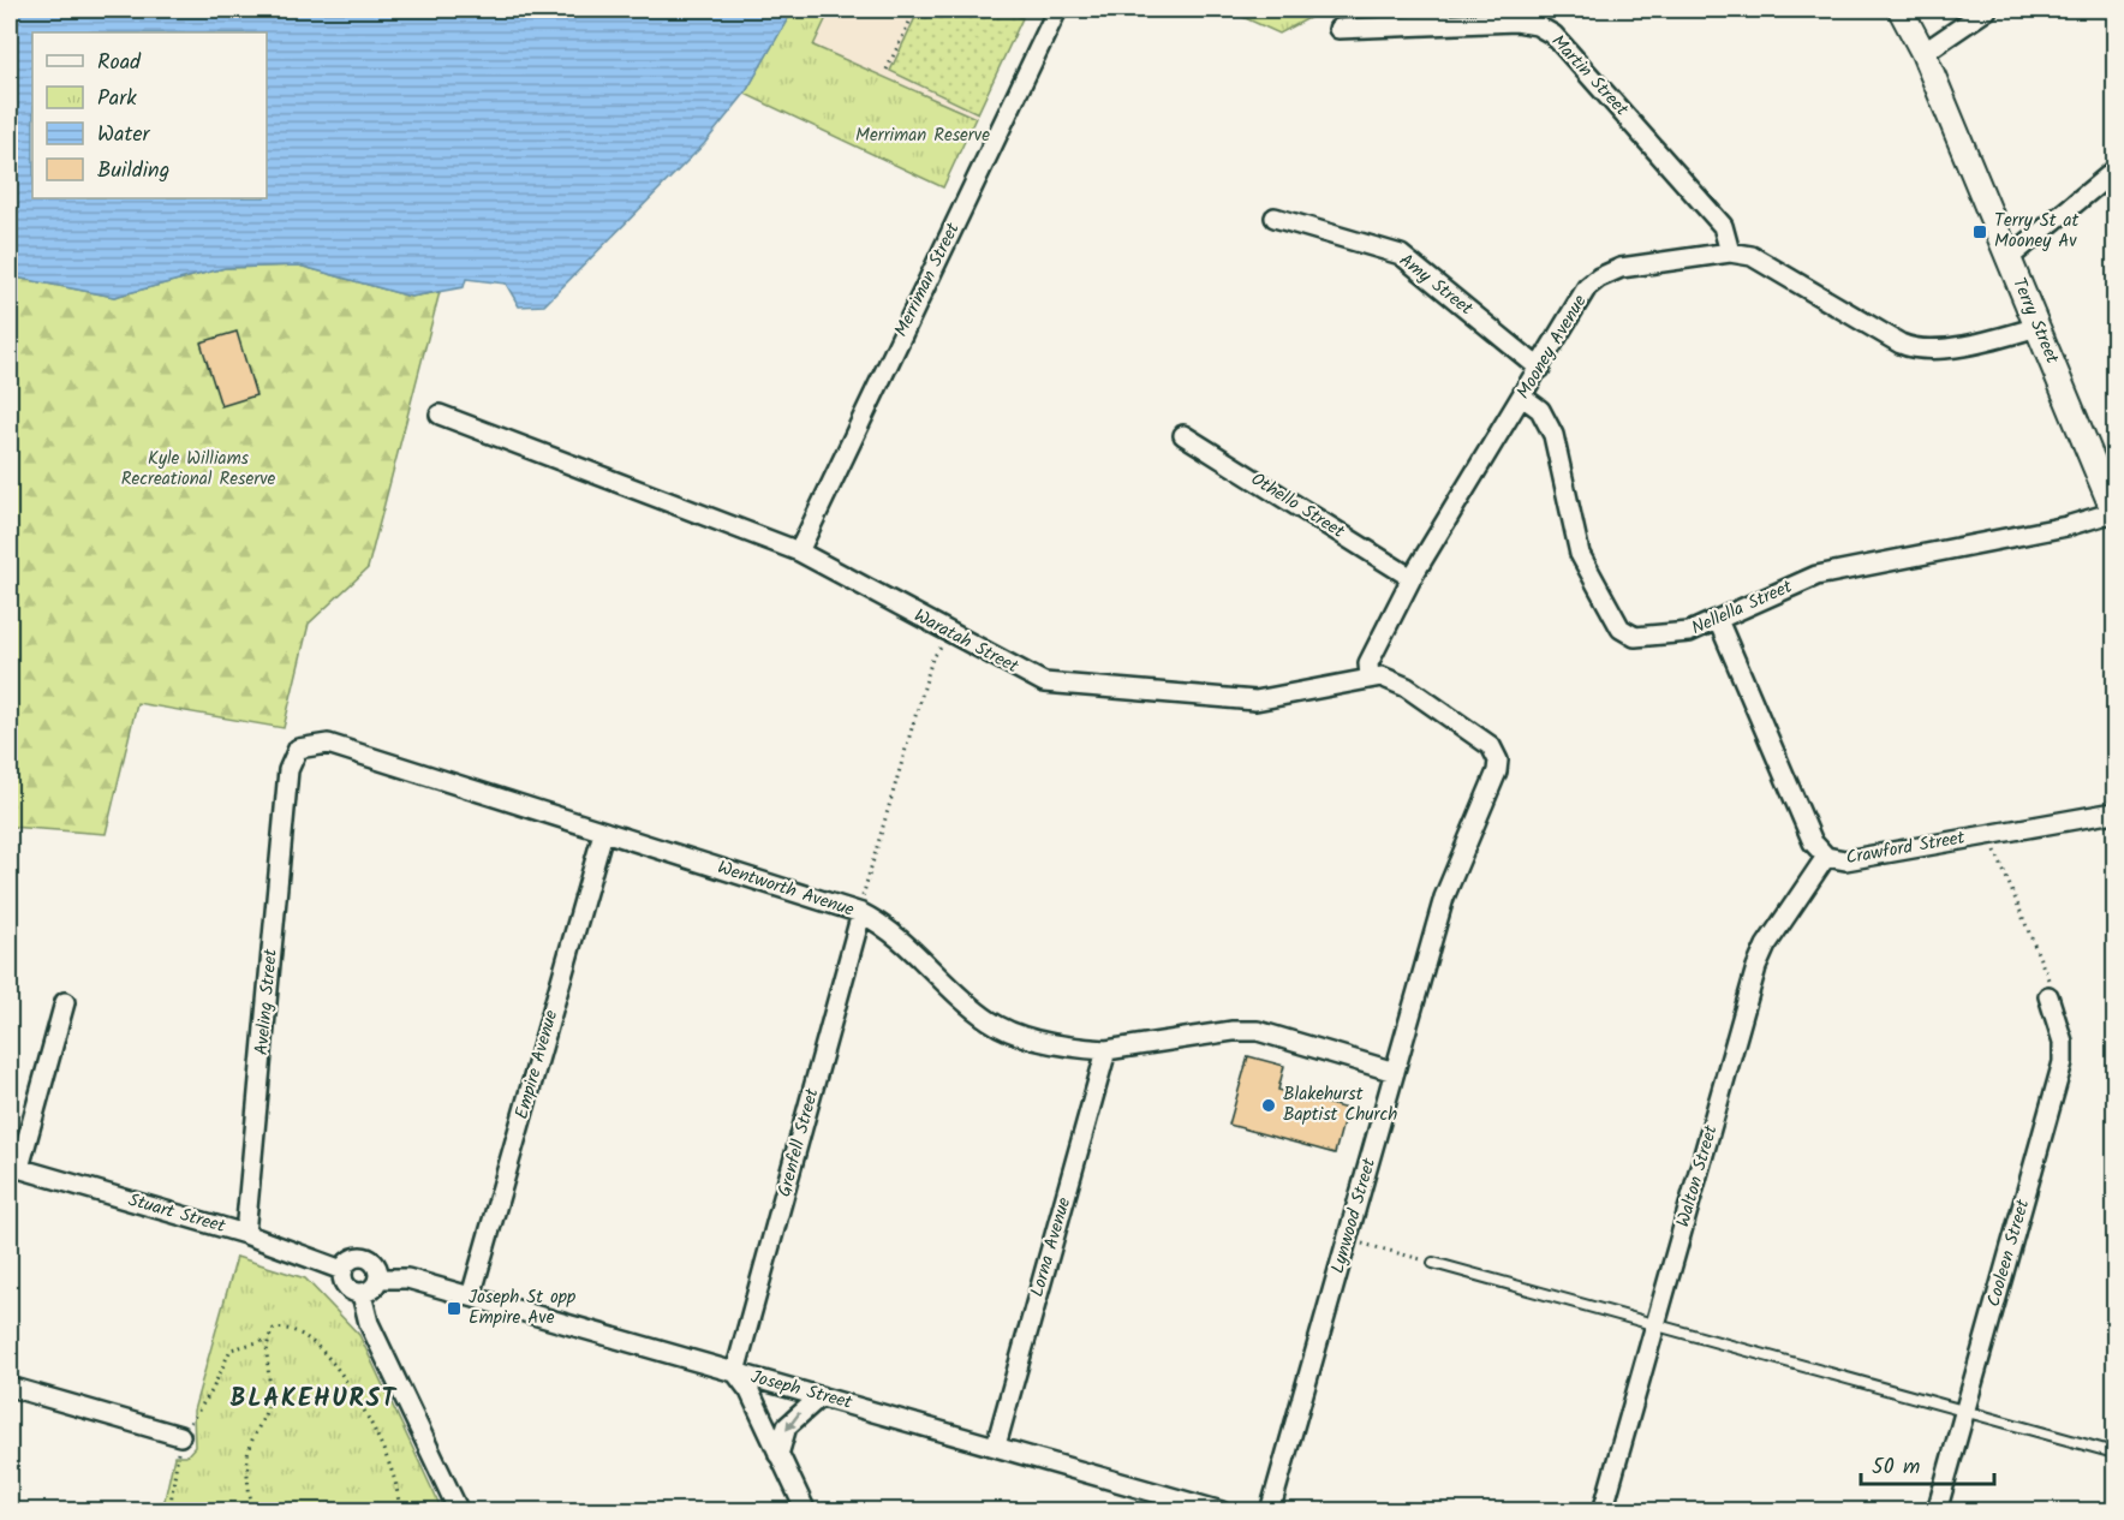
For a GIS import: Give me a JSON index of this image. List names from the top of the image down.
{
  "streets": {
    "street": [
      "Martin Street",
      "Merriman Street",
      "Amy Street",
      "Terry Street",
      "Mooney Avenue",
      "Othello Street",
      "Nellella Street",
      "Waratah Street",
      "Crawford Street",
      "Wentworth Avenue",
      "Aveling Street",
      "Empire Avenue",
      "Grenfell Street",
      "Walton Street",
      "Stuart Street",
      "Lynwood Street",
      "Lorna Avenue",
      "Cooleen Street",
      "Joseph Street"
    ]
  },
  "crossings": [
    ["Martin Street", "Mooney Avenue"],
    ["Merriman Street", "Waratah Street"],
    ["Amy Street", "Mooney Avenue"],
    ["Terry Street", "Mooney Avenue"],
    ["Terry Street", "Nellella Street"],
    ["Mooney Avenue", "Othello Street"],
    ["Mooney Avenue", "Nellella Street"],
    ["Mooney Avenue", "Waratah Street"],
    ["Nellella Street", "Crawford Street"],
    ["Waratah Street", "Lynwood Street"],
    ["Crawford Street", "Walton Street"],
    ["Wentworth Avenue", "Aveling Street"],
    ["Wentworth Avenue", "Empire Avenue"],
    ["Wentworth Avenue", "Grenfell Street"],
    ["Wentworth Avenue", "Lynwood Street"],
    ["Wentworth Avenue", "Lorna Avenue"],
    ["Aveling Street", "Stuart Street"],
    ["Empire Avenue", "Joseph Street"],
    ["Grenfell Street", "Joseph Street"],
    ["Stuart Street", "Joseph Street"],
    ["Lorna Avenue", "Joseph Street"]
  ],
  "districts": ["BLAKEHURST"],
  "parks": ["Merriman Reserve", "Kyle Williams Recreational Reserve"],
  "places": {
    "transit": ["Terry St at Mooney Av", "Joseph St opp Empire Ave"],
    "other": ["Blakehurst Baptist Church"]
  },
  "legend": [
    "Road",
    "Park",
    "Water",
    "Building"
  ],
  "scale_bar": "50 m"
}
